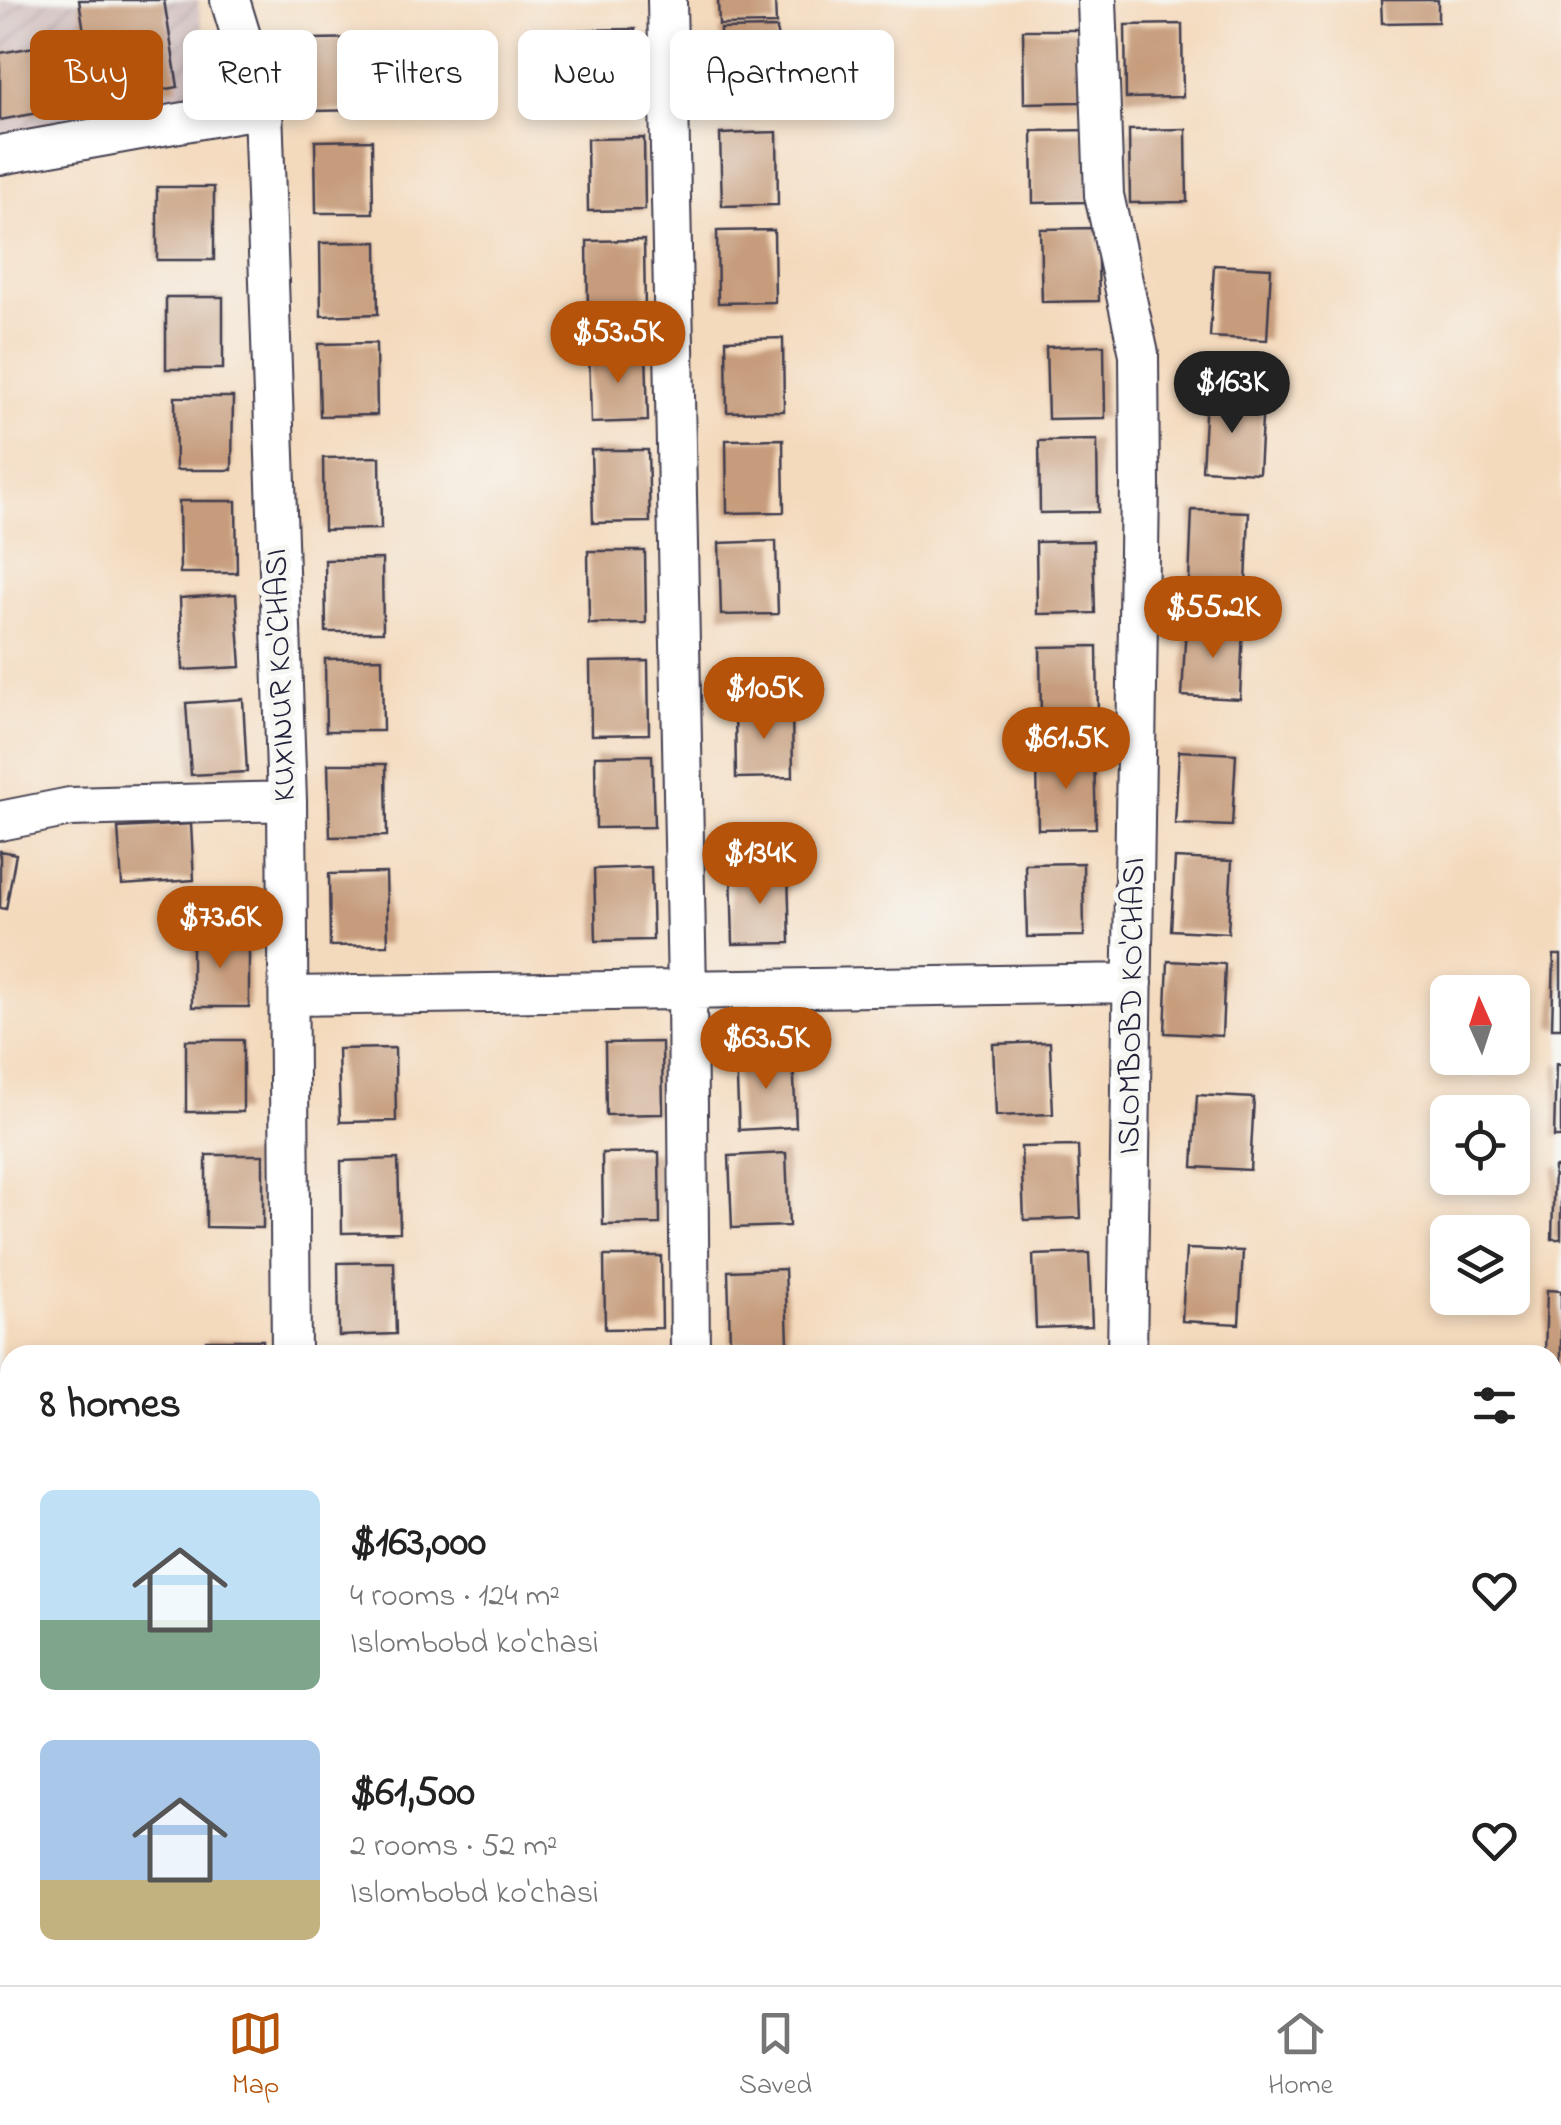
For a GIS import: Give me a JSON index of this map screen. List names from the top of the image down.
{
  "streets": {
    "street": ["KUXINUR KO'CHASI", "ISLOMBOBD KO'CHASI"]
  },
  "north": "top",
  "page": {
    "chip": [
      "Buy",
      "Rent",
      "Filters",
      "New",
      "Apartment"
    ],
    "price": [
      "$53.5K",
      "$163K",
      "$55.2K",
      "$105K",
      "$61.5K",
      "$134K",
      "$73.6K",
      "$63.5K"
    ],
    "heading": "8 homes",
    "list": [
      {
        "name": "$163,000",
        "note": "4 rooms · 124 m² · Islombobd ko'chasi"
      },
      {
        "name": "$61,500",
        "note": "2 rooms · 52 m² · Islombobd ko'chasi"
      }
    ],
    "tabs": ["Map", "Saved", "Home"]
  }
}
